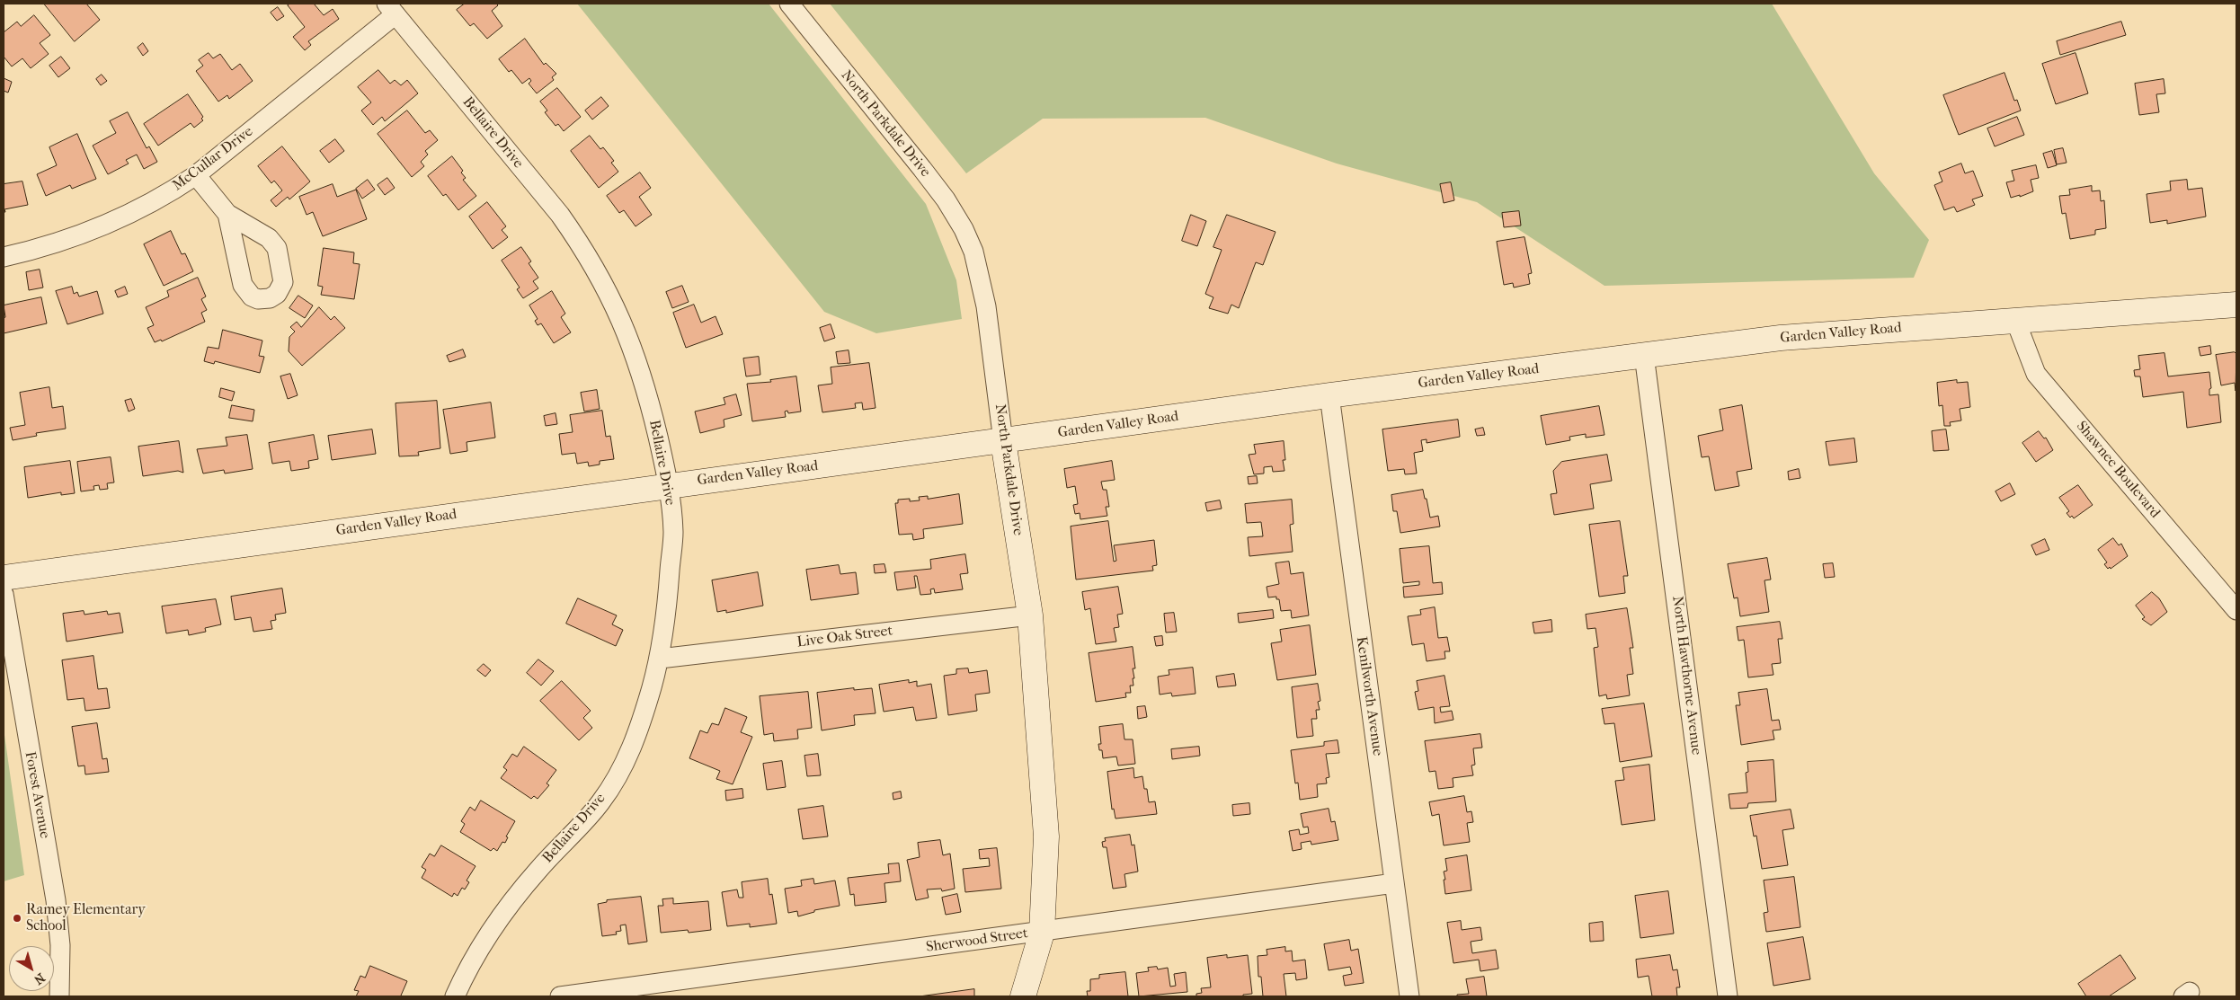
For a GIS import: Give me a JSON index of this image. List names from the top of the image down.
{
  "streets": {
    "street": [
      "North Parkdale Drive",
      "Bellaire Drive",
      "McCullar Drive",
      "Garden Valley Road",
      "Shawnee Boulevard",
      "Live Oak Street",
      "North Hawthorne Avenue",
      "Kenilworth Avenue",
      "Forest Avenue",
      "Sherwood Street"
    ]
  },
  "crossings": [
    ["North Parkdale Drive", "Garden Valley Road"],
    ["North Parkdale Drive", "Live Oak Street"],
    ["North Parkdale Drive", "Sherwood Street"],
    ["Bellaire Drive", "McCullar Drive"],
    ["Bellaire Drive", "Garden Valley Road"],
    ["Bellaire Drive", "Live Oak Street"],
    ["Garden Valley Road", "Shawnee Boulevard"],
    ["Garden Valley Road", "North Hawthorne Avenue"],
    ["Garden Valley Road", "Kenilworth Avenue"],
    ["Kenilworth Avenue", "Sherwood Street"]
  ],
  "places": ["Ramey Elementary School"],
  "north": "bottom right"
}
